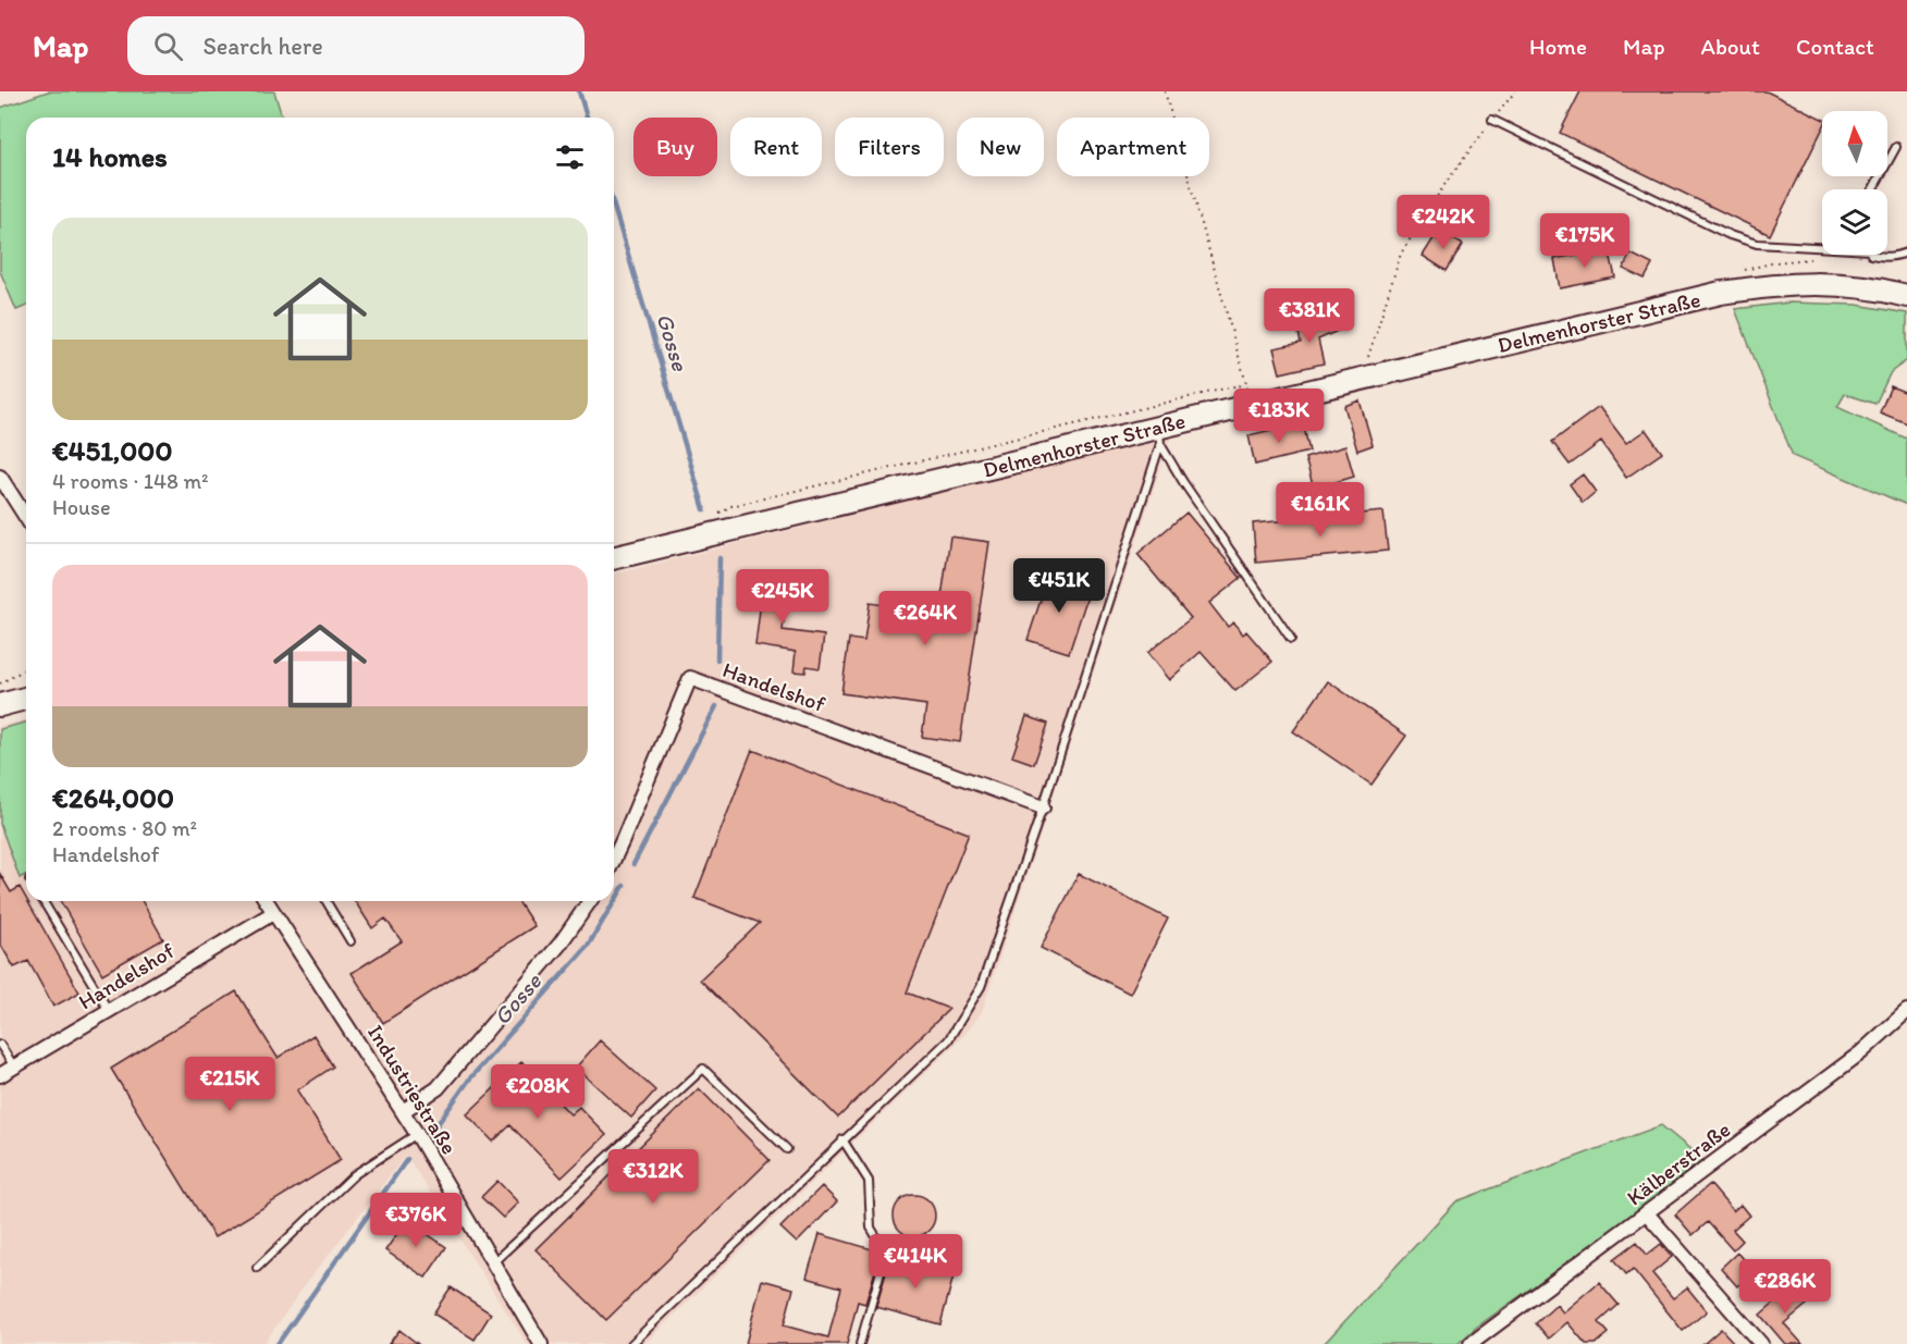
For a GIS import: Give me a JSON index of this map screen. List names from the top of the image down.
{
  "streets": {
    "main road": ["Delmenhorster Straße"],
    "street": ["Handelshof", "Industriestraße", "Kälberstraße"]
  },
  "crossings": [
    ["Handelshof", "Industriestraße"]
  ],
  "water": ["Gosse"],
  "north": "top",
  "page": {
    "header": "Map",
    "search": "Search here",
    "nav": [
      "Home",
      "Map",
      "About",
      "Contact"
    ],
    "chip": [
      "Buy",
      "Rent",
      "Filters",
      "New",
      "Apartment"
    ],
    "heading": "14 homes",
    "price": [
      "€242K",
      "€175K",
      "€381K",
      "€183K",
      "€161K",
      "€451K",
      "€245K",
      "€264K",
      "€215K",
      "€208K",
      "€312K",
      "€376K",
      "€414K",
      "€286K"
    ],
    "list": [
      {
        "name": "€451,000",
        "note": "4 rooms · 148 m² · House"
      },
      {
        "name": "€264,000",
        "note": "2 rooms · 80 m² · Handelshof"
      }
    ]
  }
}
